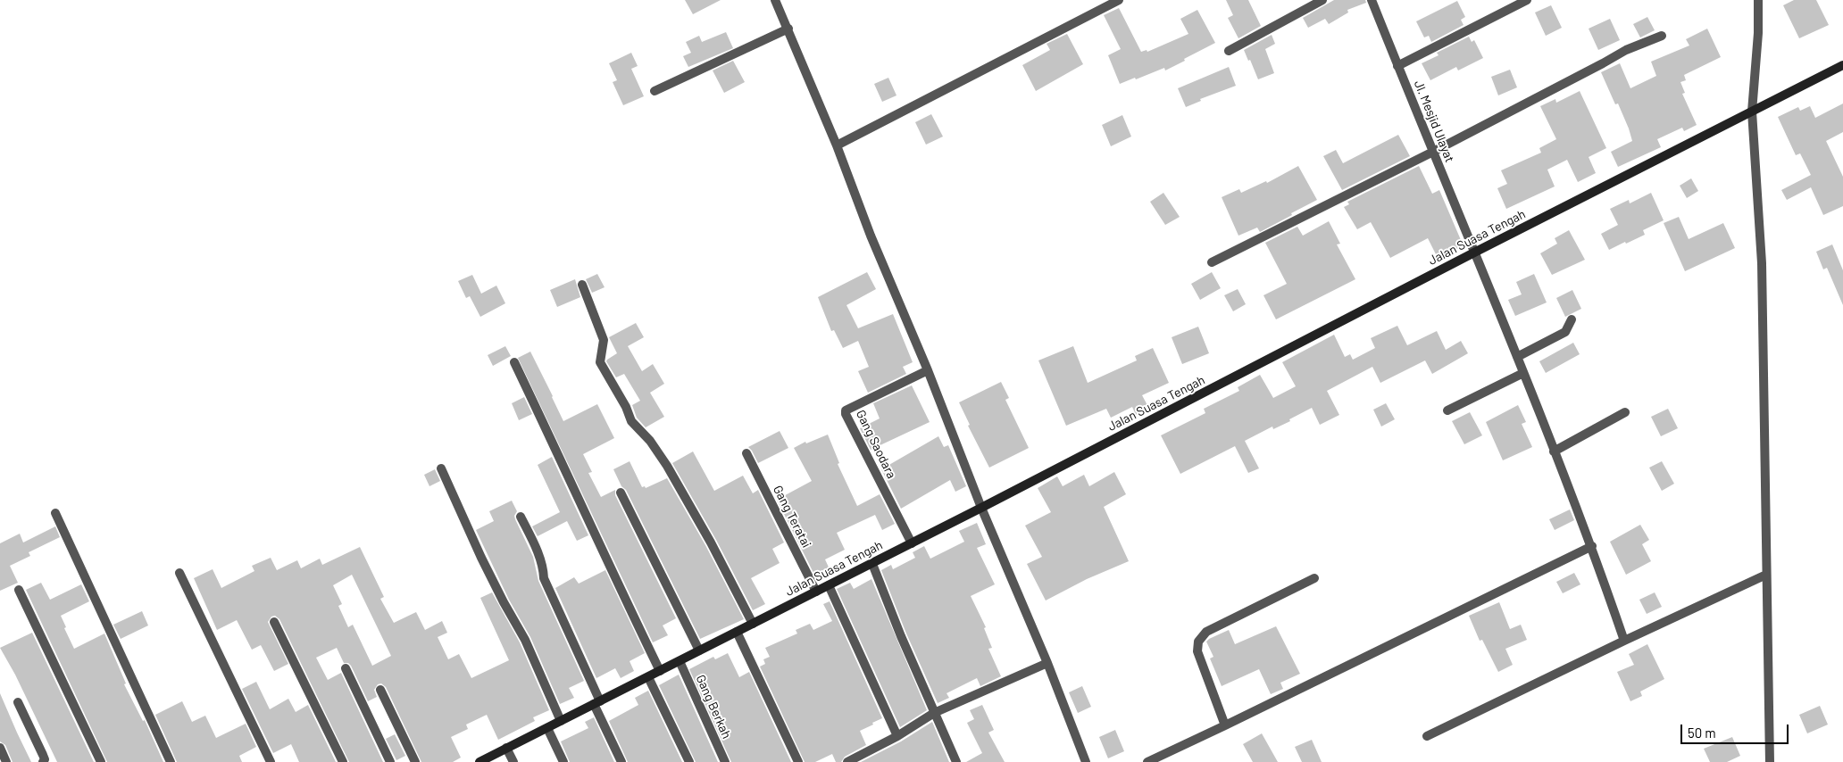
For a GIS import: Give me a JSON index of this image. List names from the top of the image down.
{
  "streets": {
    "street": [
      "Jl. Mesjid Ulayat",
      "Jalan Suasa Tengah",
      "Gang Saodara",
      "Gang Teratai",
      "Gang Berkah"
    ]
  },
  "crossings": [
    ["Jl. Mesjid Ulayat", "Jalan Suasa Tengah"],
    ["Jalan Suasa Tengah", "Gang Saodara"],
    ["Jalan Suasa Tengah", "Gang Teratai"],
    ["Jalan Suasa Tengah", "Gang Berkah"]
  ],
  "scale_bar": "50 m"
}
